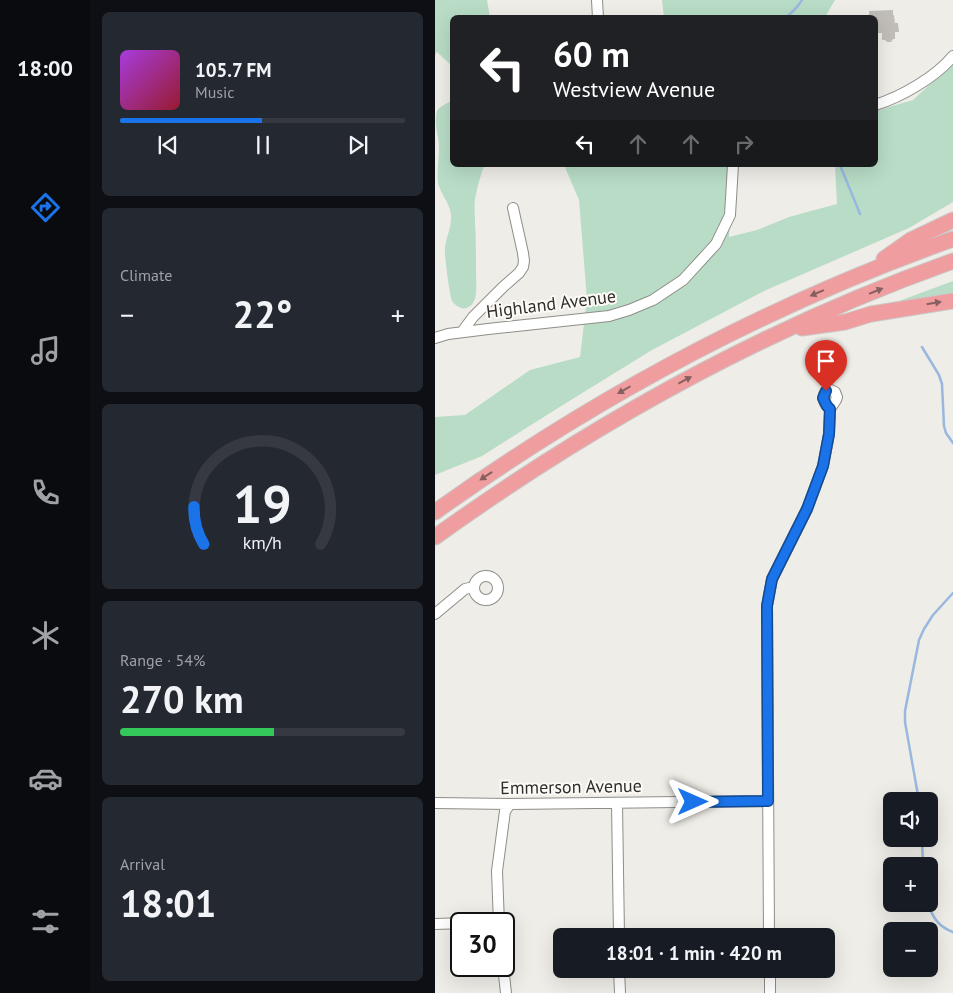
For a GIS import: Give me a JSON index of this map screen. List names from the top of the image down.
{
  "streets": {
    "street": ["Highland Avenue", "Emmerson Avenue"]
  },
  "page": {
    "tabs": "18:00",
    "turn": ["60 m", "Westview Avenue"],
    "song": ["105.7 FM", "Music"],
    "tile": [
      "Climate",
      ["Range · 54%", "270 km"],
      ["Arrival", "18:01"]
    ],
    "heat": ["−", "22°", "+"],
    "map_buttons": ["+", "−"],
    "limit": "30",
    "trip": "18:01 · 1 min · 420 m",
    "gauge": ["19", "km/h"]
  }
}
